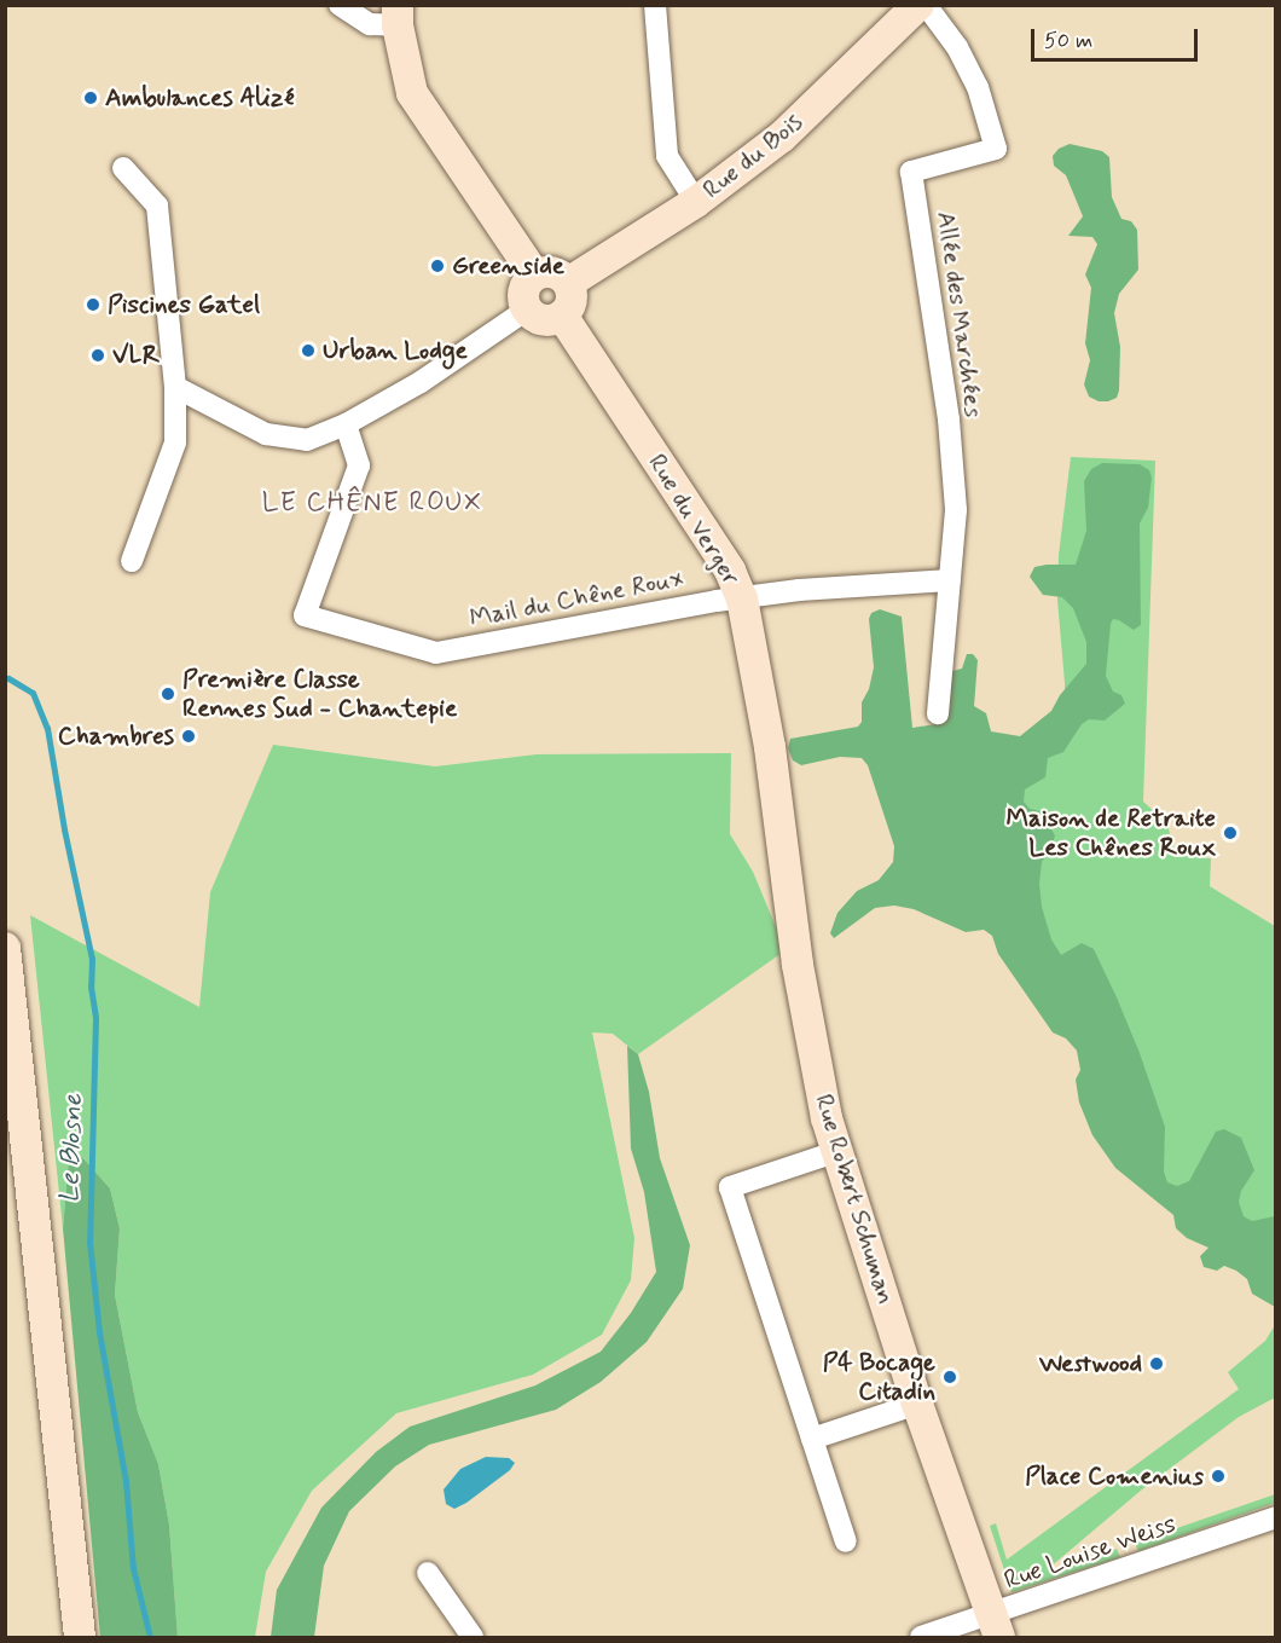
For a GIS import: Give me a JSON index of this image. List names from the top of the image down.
{
  "streets": {
    "street": [
      "Rue du Bois",
      "Allée des Marchées",
      "Rue du Verger",
      "Mail du Chêne Roux",
      "Rue Robert Schuman",
      "Rue Louise Weiss"
    ]
  },
  "crossings": [
    ["Rue du Bois", "Rue du Verger"],
    ["Allée des Marchées", "Mail du Chêne Roux"],
    ["Rue du Verger", "Mail du Chêne Roux"],
    ["Rue du Verger", "Rue Robert Schuman"],
    ["Rue Robert Schuman", "Rue Louise Weiss"]
  ],
  "districts": ["LE CHÊNE ROUX"],
  "water": ["Le Blosne"],
  "places": [
    "Ambulances Alizé",
    "Greenside",
    "Piscines Gatel",
    "Urban Lodge",
    "VLR",
    "Première Classe Rennes Sud - Chantepie",
    "Chambres",
    "Maison de Retraite Les Chênes Roux",
    "Westwood",
    "P4 Bocage Citadin",
    "Place Comenius"
  ],
  "scale_bar": "50 m"
}
